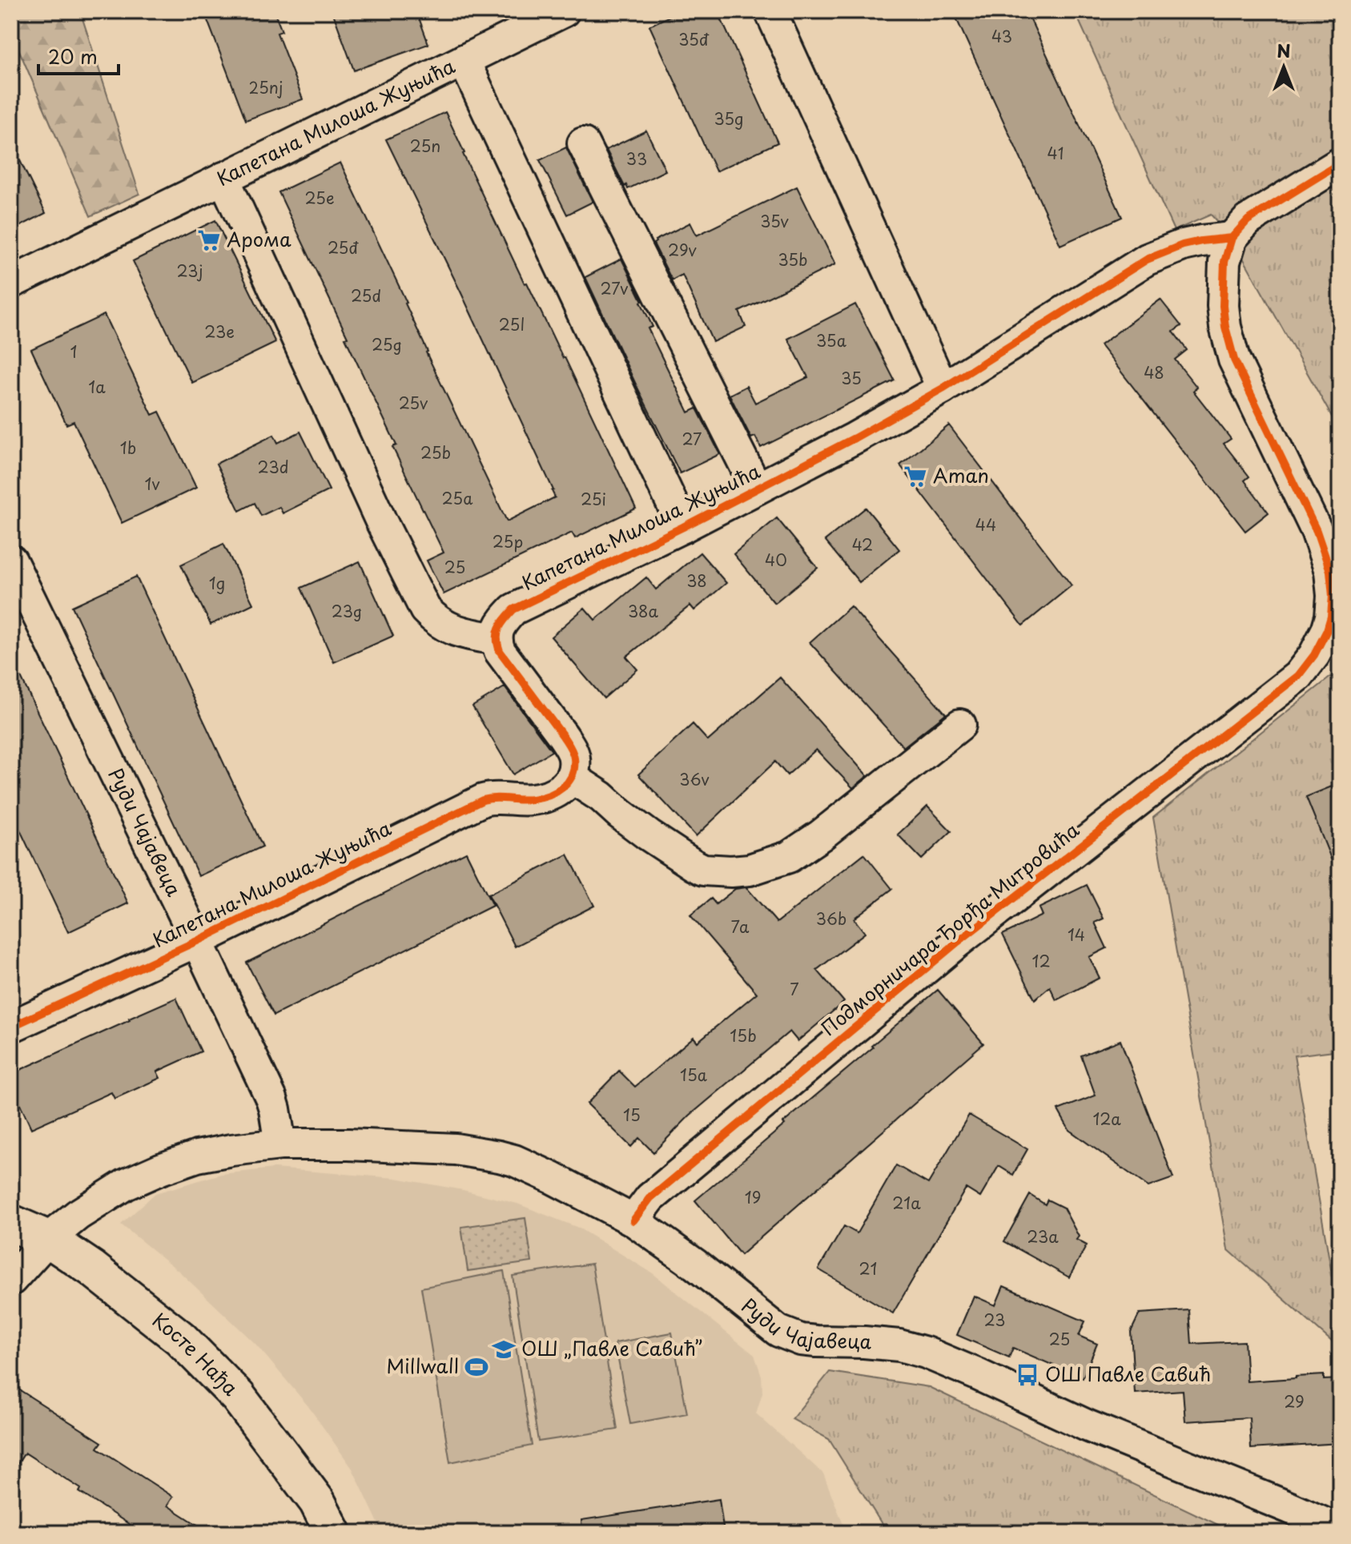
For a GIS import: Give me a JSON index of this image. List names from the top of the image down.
{
  "streets": {
    "street": [
      "Капетана Милоша Жуњића",
      "Руди Чајавеца",
      "Подморничара Ђорђа Митровића",
      "Косте Нађа"
    ]
  },
  "crossings": [
    ["Капетана Милоша Жуњића", "Руди Чајавеца"],
    ["Капетана Милоша Жуњића", "Подморничара Ђорђа Митровића"],
    ["Руди Чајавеца", "Подморничара Ђорђа Митровића"],
    ["Руди Чајавеца", "Косте Нађа"]
  ],
  "places": {
    "supermarket": ["Арома", "Aman"],
    "school or university": ["ОШ „Павле Савић”"],
    "sports": ["Millwall"],
    "bus stop": ["ОШ Павле Савић"]
  },
  "house_numbers": [
    "43",
    "35đ",
    "25nj",
    "35g",
    "25n",
    "41",
    "33",
    "25e",
    "35v",
    "25đ",
    "29v",
    "35b",
    "23j",
    "27v",
    "25d",
    "25l",
    "23e",
    "35a",
    "25g",
    "1",
    "48",
    "35",
    "1a",
    "25v",
    "27",
    "1b",
    "25b",
    "23d",
    "1v",
    "25a",
    "25i",
    "44",
    "25p",
    "42",
    "40",
    "25",
    "38",
    "1g",
    "23g",
    "38a",
    "36v",
    "36b",
    "7a",
    "14",
    "12",
    "7",
    "15b",
    "15a",
    "15",
    "12a",
    "19",
    "21a",
    "23a",
    "21",
    "23",
    "25",
    "29"
  ],
  "scale_bar": "20 m",
  "north": "top"
}
